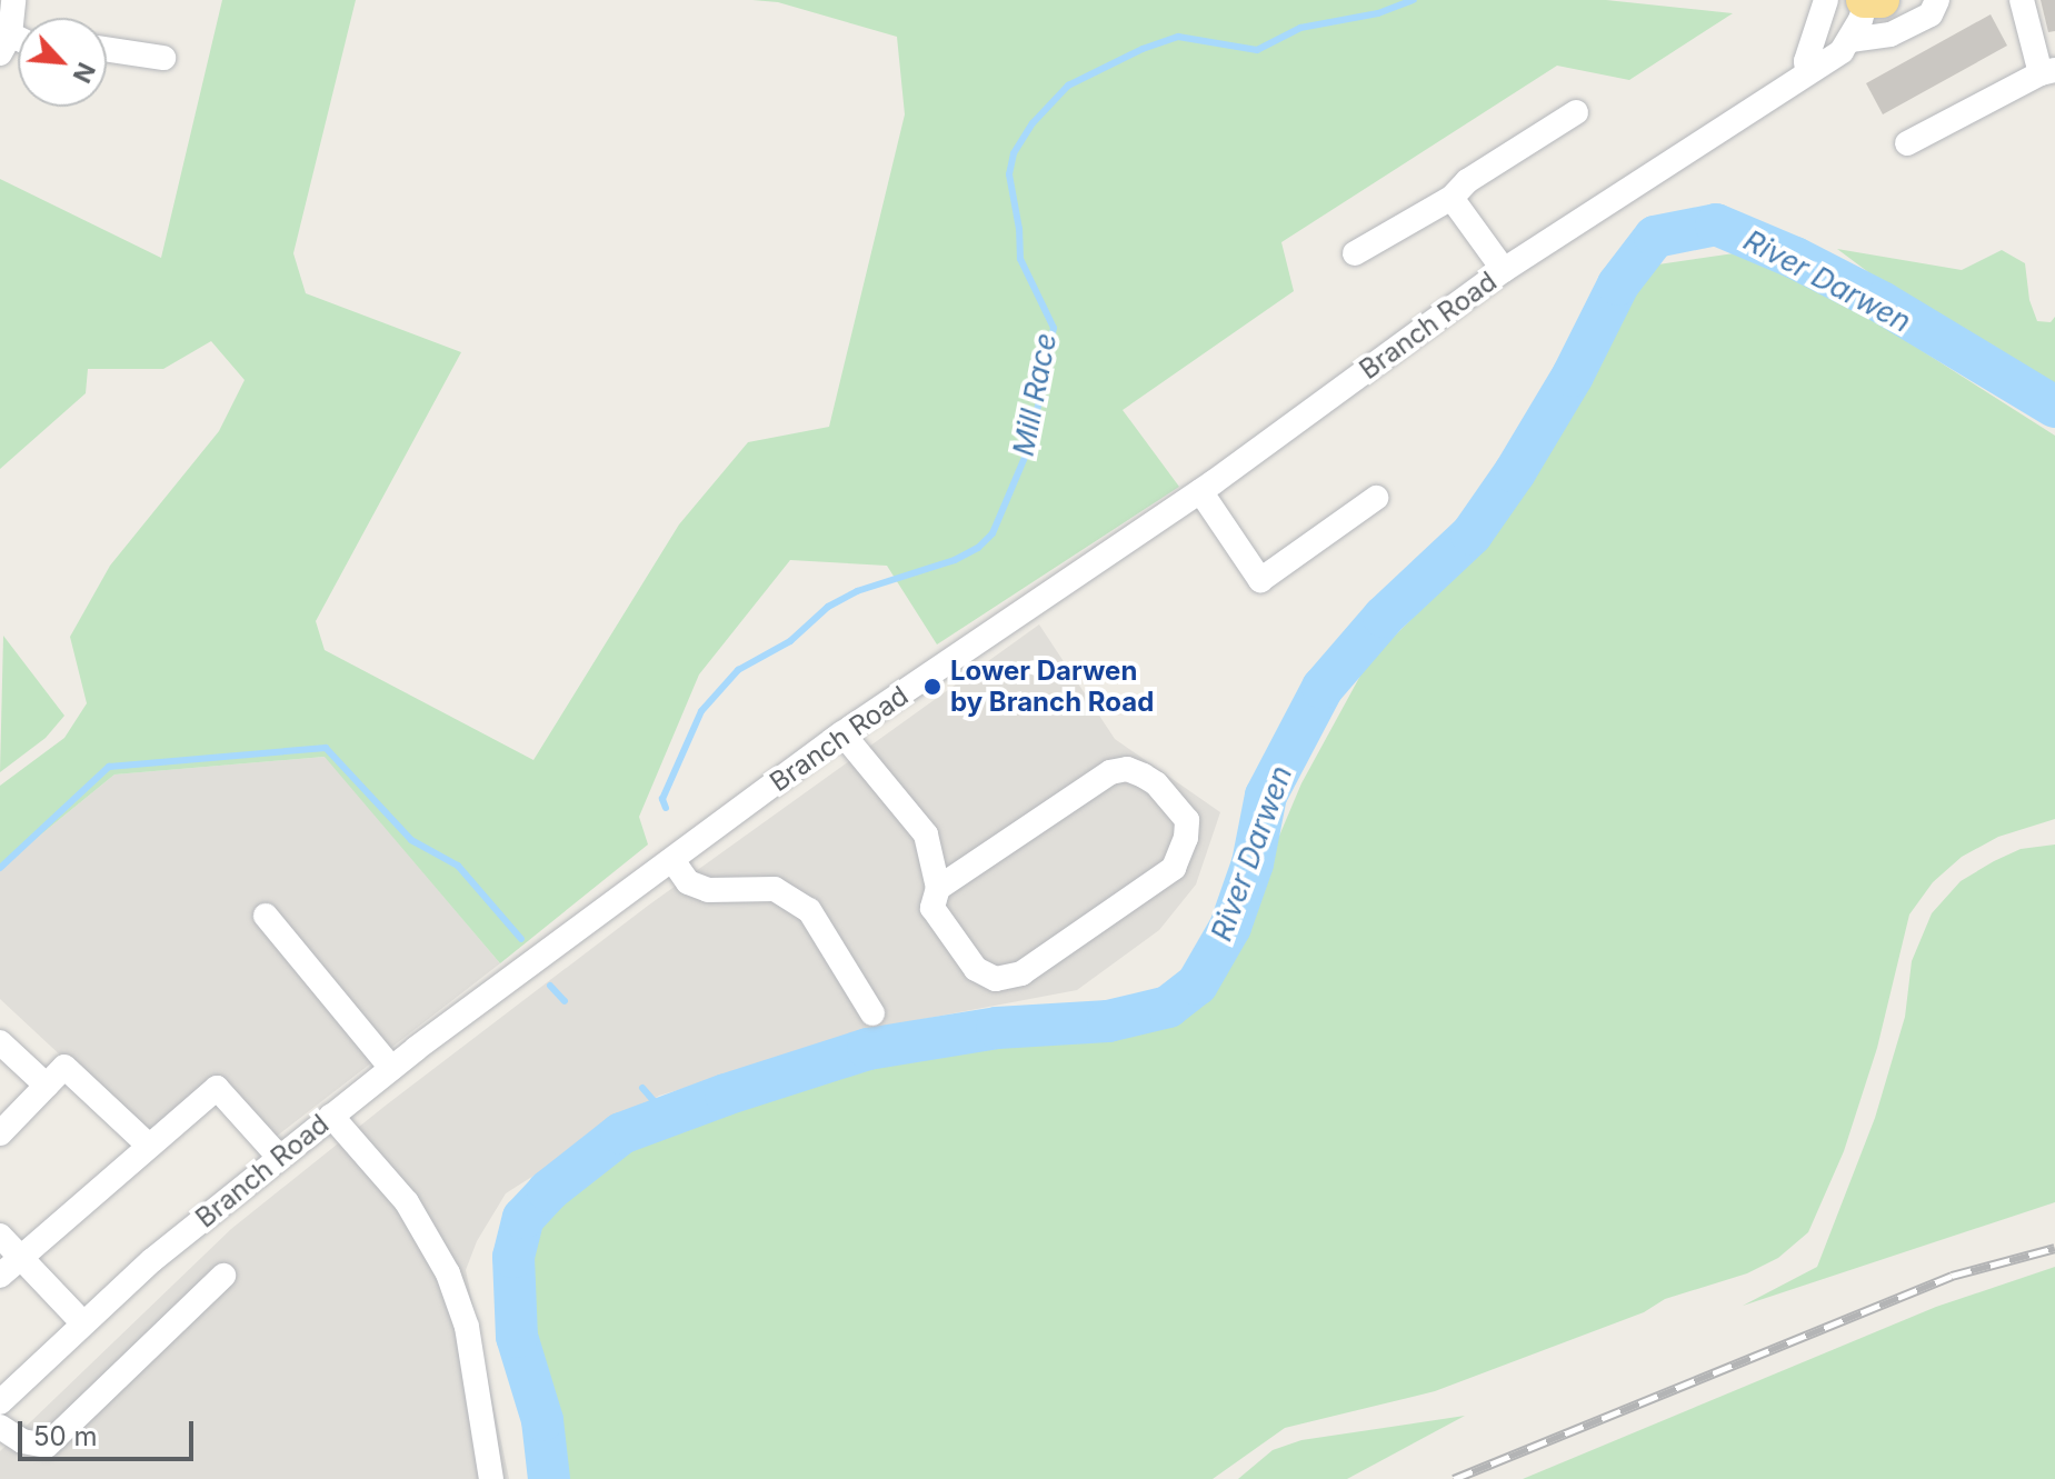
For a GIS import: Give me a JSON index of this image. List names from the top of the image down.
{
  "streets": {
    "street": ["Branch Road"]
  },
  "water": ["River Darwen", "Mill Race"],
  "places": ["Lower Darwen by Branch Road"],
  "scale_bar": "50 m",
  "north": "bottom right"
}
